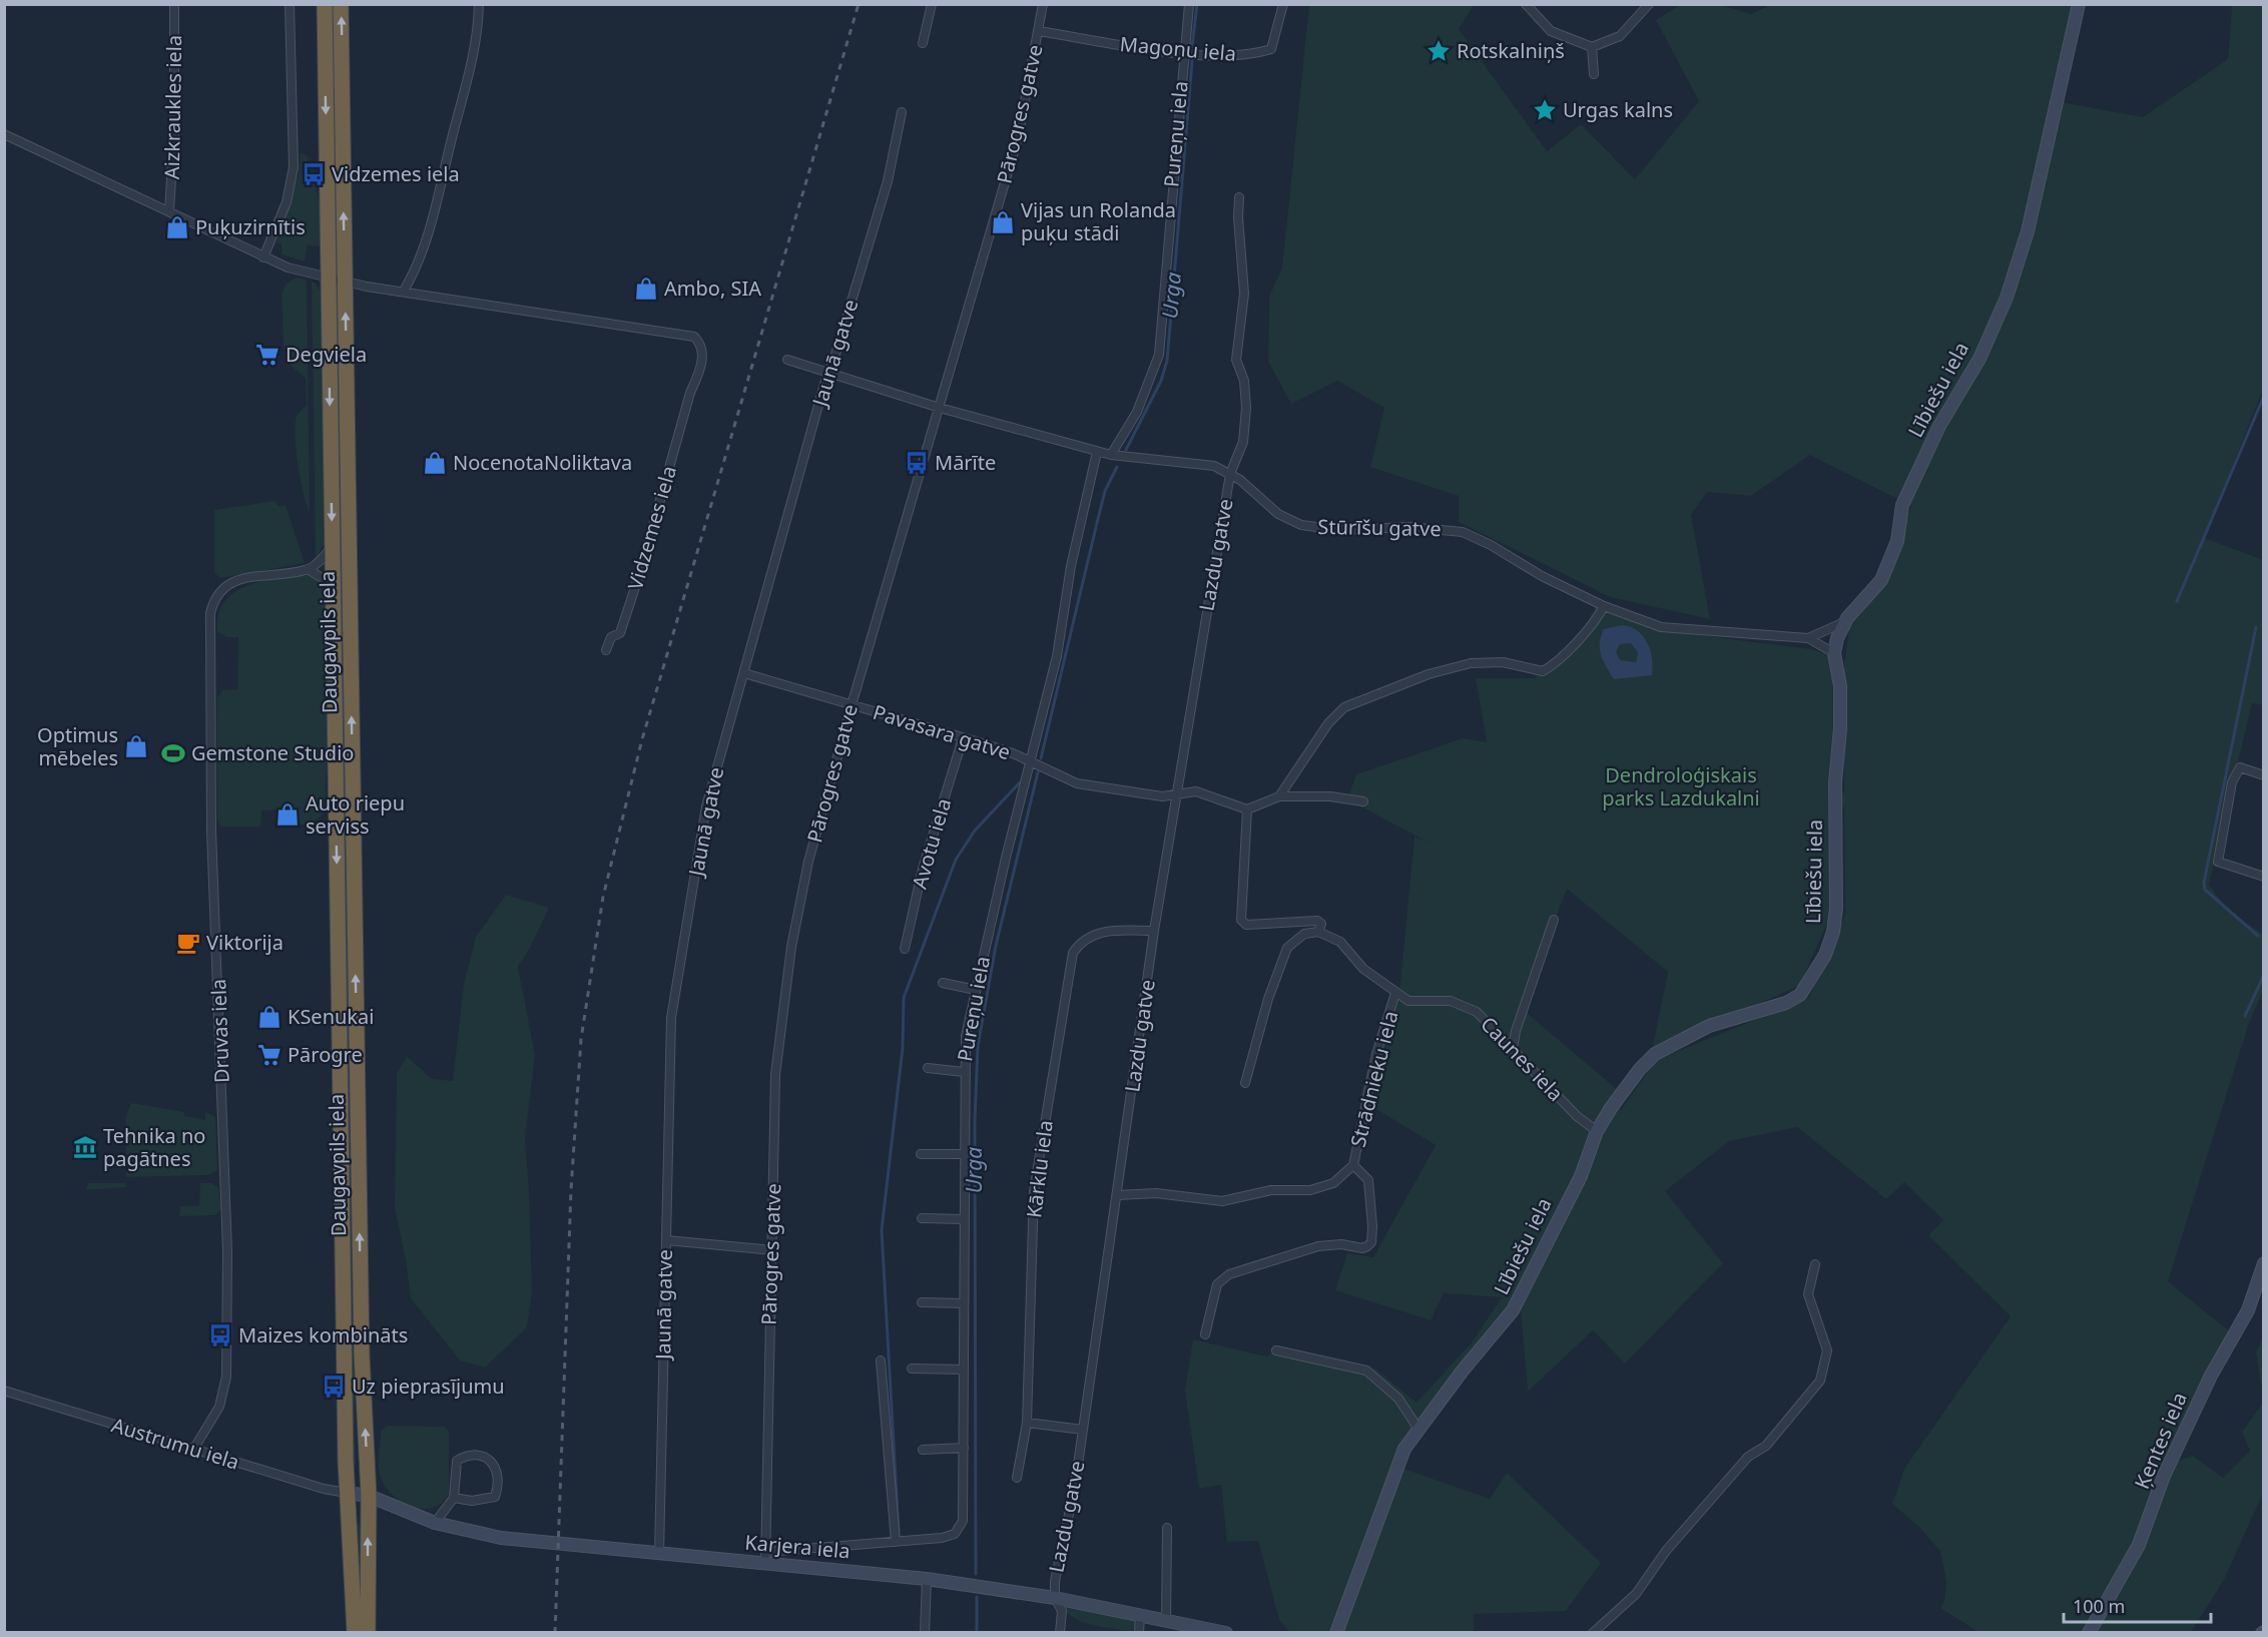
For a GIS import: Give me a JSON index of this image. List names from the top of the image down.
{
  "streets": {
    "highway": ["Daugavpils iela"],
    "street": [
      "Magoņu iela",
      "Aizkraukles iela",
      "Pārogres gatve",
      "Pureņu iela",
      "Jaunā gatve",
      "Lībiešu iela",
      "Vidzemes iela",
      "Stūrīšu gatve",
      "Lazdu gatve",
      "Pavasara gatve",
      "Avotu iela",
      "Druvas iela",
      "Caunes iela",
      "Strādnieku iela",
      "Kārklu iela",
      "Ķentes iela",
      "Austrumu iela",
      "Karjera iela"
    ]
  },
  "crossings": [
    ["Magoņu iela", "Pārogres gatve"],
    ["Magoņu iela", "Pureņu iela"],
    ["Aizkraukles iela", "Vidzemes iela"],
    ["Pārogres gatve", "Stūrīšu gatve"],
    ["Pārogres gatve", "Pavasara gatve"],
    ["Pārogres gatve", "Karjera iela"],
    ["Pureņu iela", "Stūrīšu gatve"],
    ["Pureņu iela", "Pavasara gatve"],
    ["Jaunā gatve", "Stūrīšu gatve"],
    ["Jaunā gatve", "Pavasara gatve"],
    ["Jaunā gatve", "Karjera iela"],
    ["Lībiešu iela", "Stūrīšu gatve"],
    ["Lībiešu iela", "Caunes iela"],
    ["Vidzemes iela", "Daugavpils iela"],
    ["Stūrīšu gatve", "Lazdu gatve"],
    ["Lazdu gatve", "Pavasara gatve"],
    ["Lazdu gatve", "Kārklu iela"],
    ["Lazdu gatve", "Karjera iela"],
    ["Daugavpils iela", "Austrumu iela"],
    ["Daugavpils iela", "Karjera iela"],
    ["Pavasara gatve", "Avotu iela"],
    ["Druvas iela", "Austrumu iela"],
    ["Caunes iela", "Strādnieku iela"],
    ["Austrumu iela", "Karjera iela"]
  ],
  "water": ["Urga"],
  "parks": ["Dendroloģiskais parks Lazdukalni"],
  "places": {
    "place": ["Rotskalniņš", "Urgas kalns"],
    "bus stop": [
      "Vidzemes iela",
      "Mārīte",
      "Maizes kombināts",
      "Uz pieprasījumu"
    ],
    "shop": [
      "Vijas un Rolanda puķu stādi",
      "Puķuzirnītis",
      "Ambo, SIA",
      "NocenotaNoliktava",
      "Optimus mēbeles",
      "Auto riepu serviss",
      "KSenukai"
    ],
    "supermarket": ["Degviela", "Pārogre"],
    "sports": ["Gemstone Studio"],
    "cafe": ["Viktorija"],
    "museum": ["Tehnika no pagātnes"]
  },
  "scale_bar": "100 m"
}
